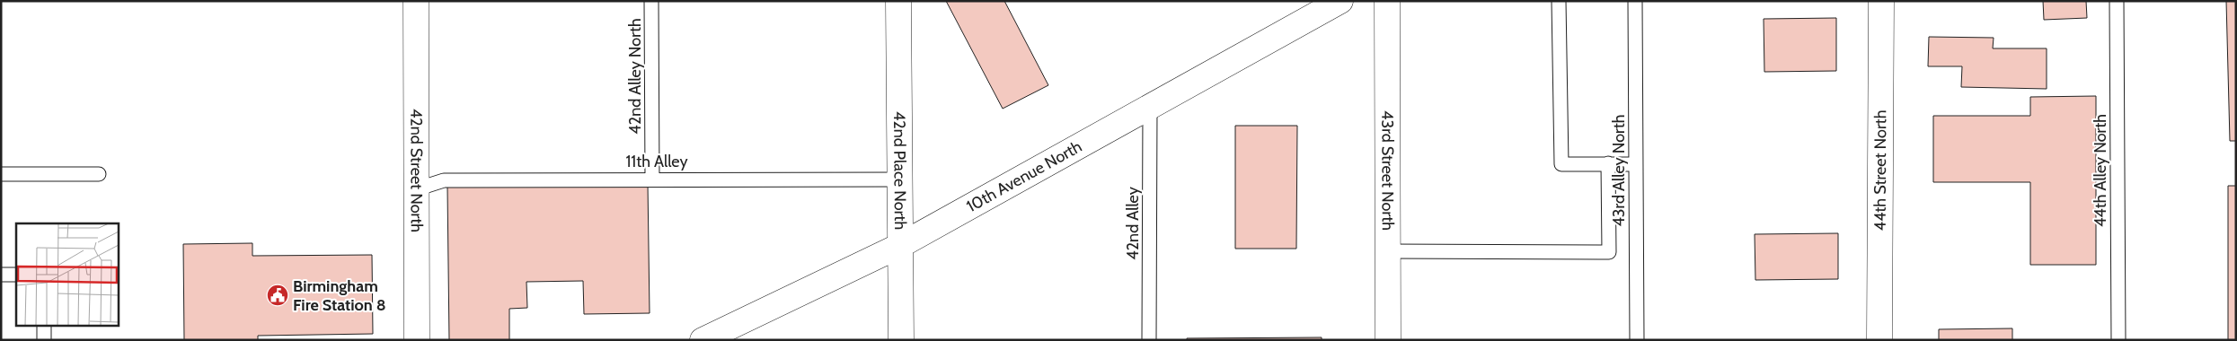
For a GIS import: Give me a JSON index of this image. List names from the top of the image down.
{
  "streets": {
    "street": [
      "42nd Street North",
      "42nd Place North",
      "43rd Street North",
      "44th Street North",
      "10th Avenue North"
    ],
    "lane": [
      "42nd Alley North",
      "11th Alley",
      "43rd Alley North",
      "44th Alley North",
      "42nd Alley"
    ]
  },
  "crossings": [
    ["42nd Alley North", "11th Alley"],
    ["11th Alley", "42nd Street North"],
    ["11th Alley", "42nd Place North"],
    ["42nd Place North", "10th Avenue North"],
    ["10th Avenue North", "42nd Alley"]
  ],
  "places": {
    "public building": ["Birmingham Fire Station 8"]
  }
}
